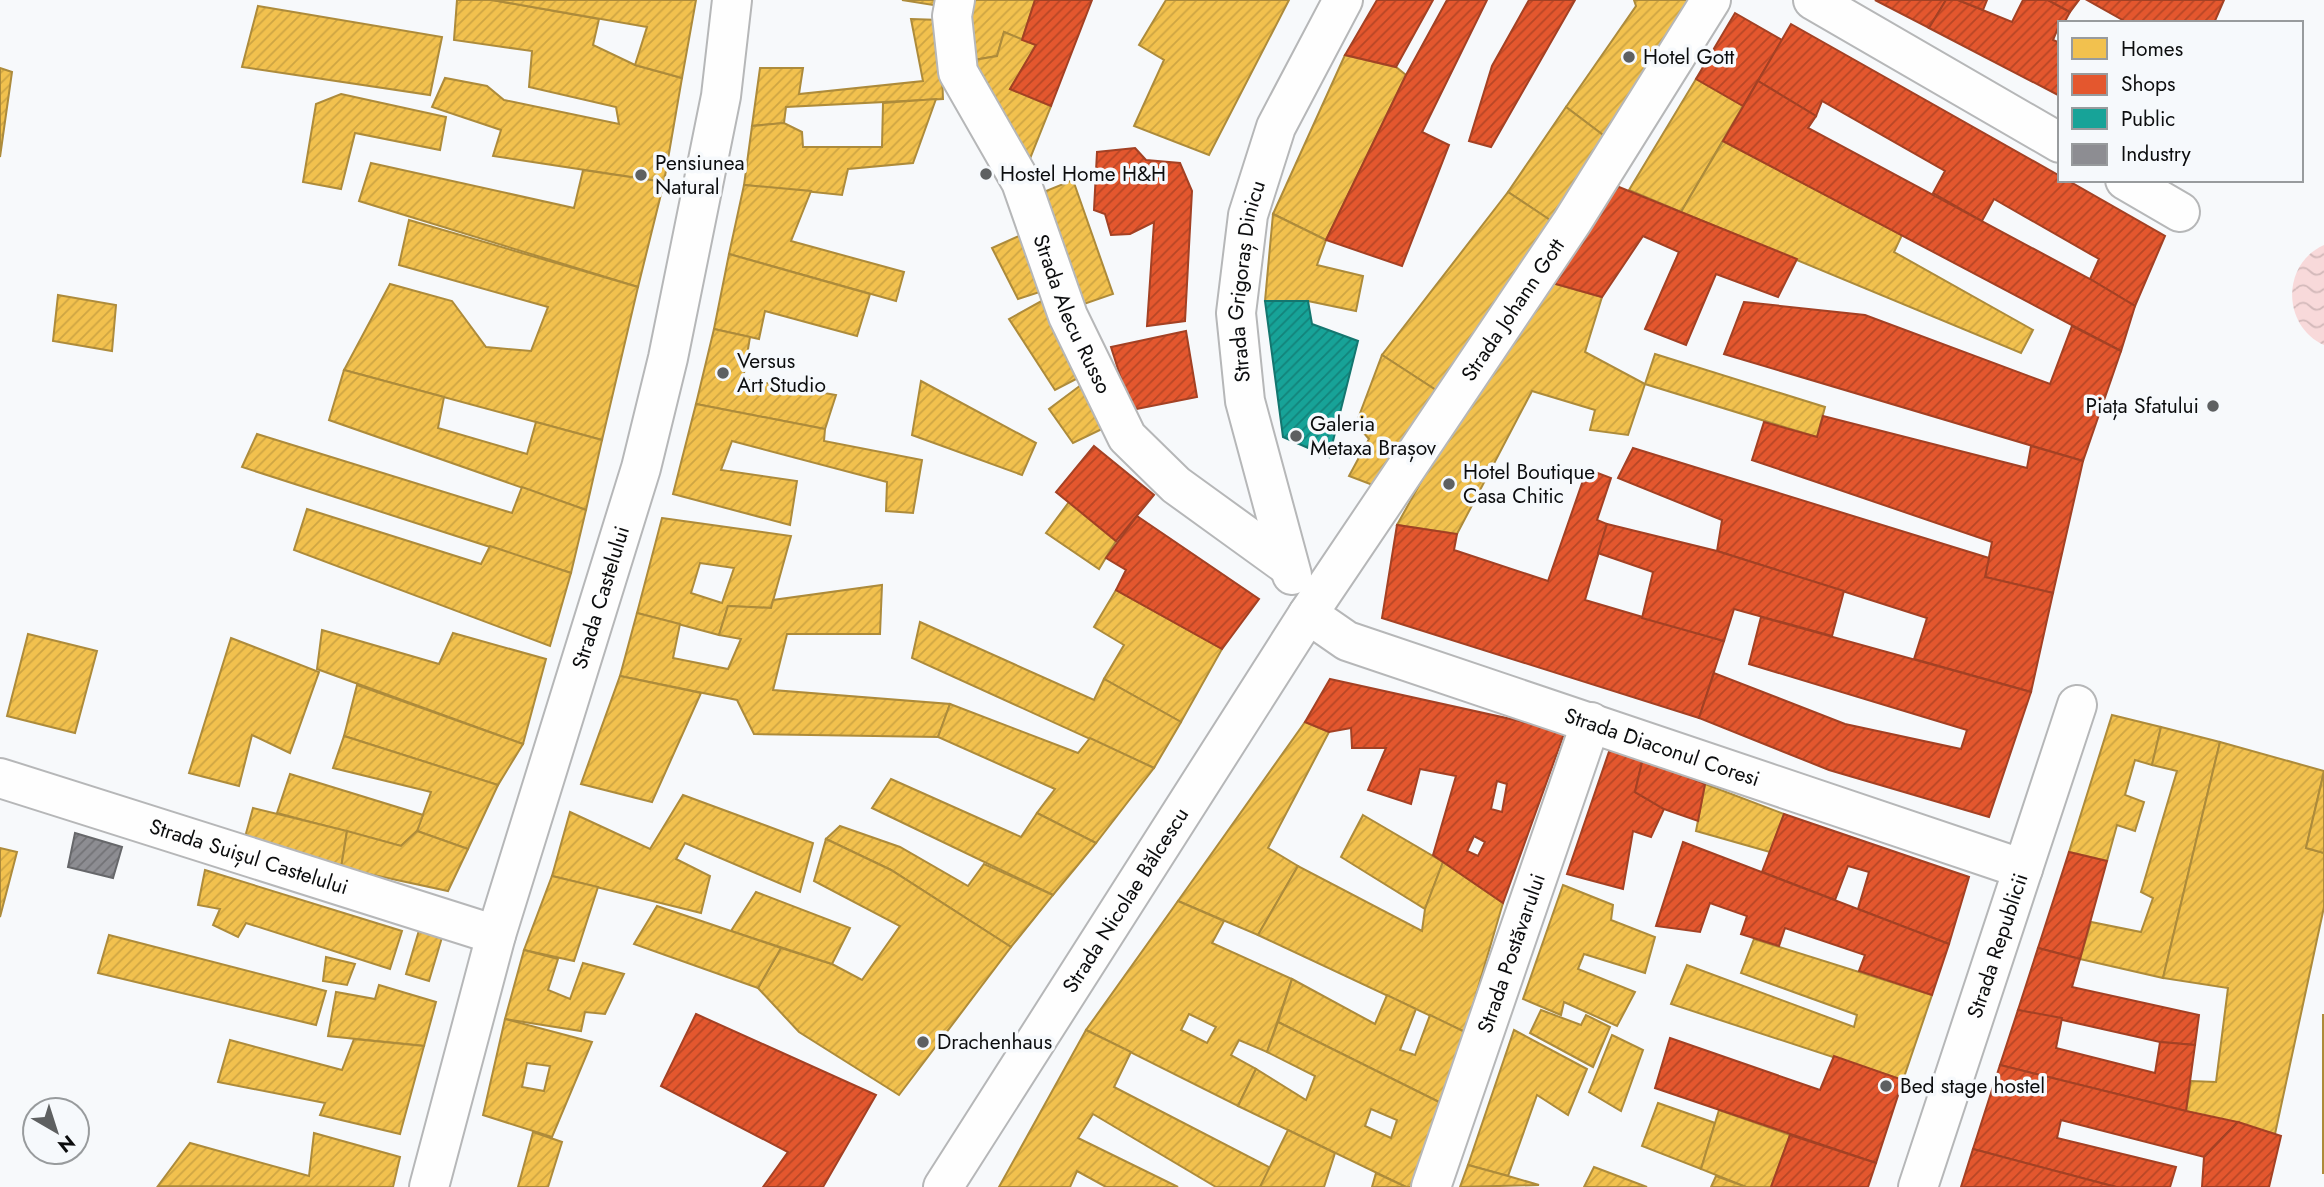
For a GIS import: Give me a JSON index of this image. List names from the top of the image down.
{
  "streets": {
    "street": [
      "Strada Grigoraș Dinicu",
      "Strada Johann Gott",
      "Strada Alecu Russo",
      "Strada Castelului",
      "Strada Diaconul Coresi",
      "Strada Suișul Castelului",
      "Strada Nicolae Bălcescu",
      "Strada Republicii",
      "Strada Postăvarului"
    ]
  },
  "crossings": [
    ["Strada Grigoraș Dinicu", "Strada Johann Gott"],
    ["Strada Grigoraș Dinicu", "Strada Alecu Russo"],
    ["Strada Grigoraș Dinicu", "Strada Diaconul Coresi"],
    ["Strada Grigoraș Dinicu", "Strada Nicolae Bălcescu"],
    ["Strada Johann Gott", "Strada Diaconul Coresi"],
    ["Strada Johann Gott", "Strada Nicolae Bălcescu"],
    ["Strada Castelului", "Strada Suișul Castelului"],
    ["Strada Diaconul Coresi", "Strada Nicolae Bălcescu"],
    ["Strada Diaconul Coresi", "Strada Republicii"],
    ["Strada Diaconul Coresi", "Strada Postăvarului"]
  ],
  "places": [
    "Hotel Gott",
    "Hostel Home H&H",
    "Pensiunea Natural",
    "Versus Art Studio",
    "Piața Sfatului",
    "Galeria Metaxa Brașov",
    "Hotel Boutique Casa Chitic",
    "Drachenhaus",
    "Bed stage hostel"
  ],
  "legend": [
    "Homes",
    "Shops",
    "Public",
    "Industry"
  ],
  "north": "bottom right"
}
